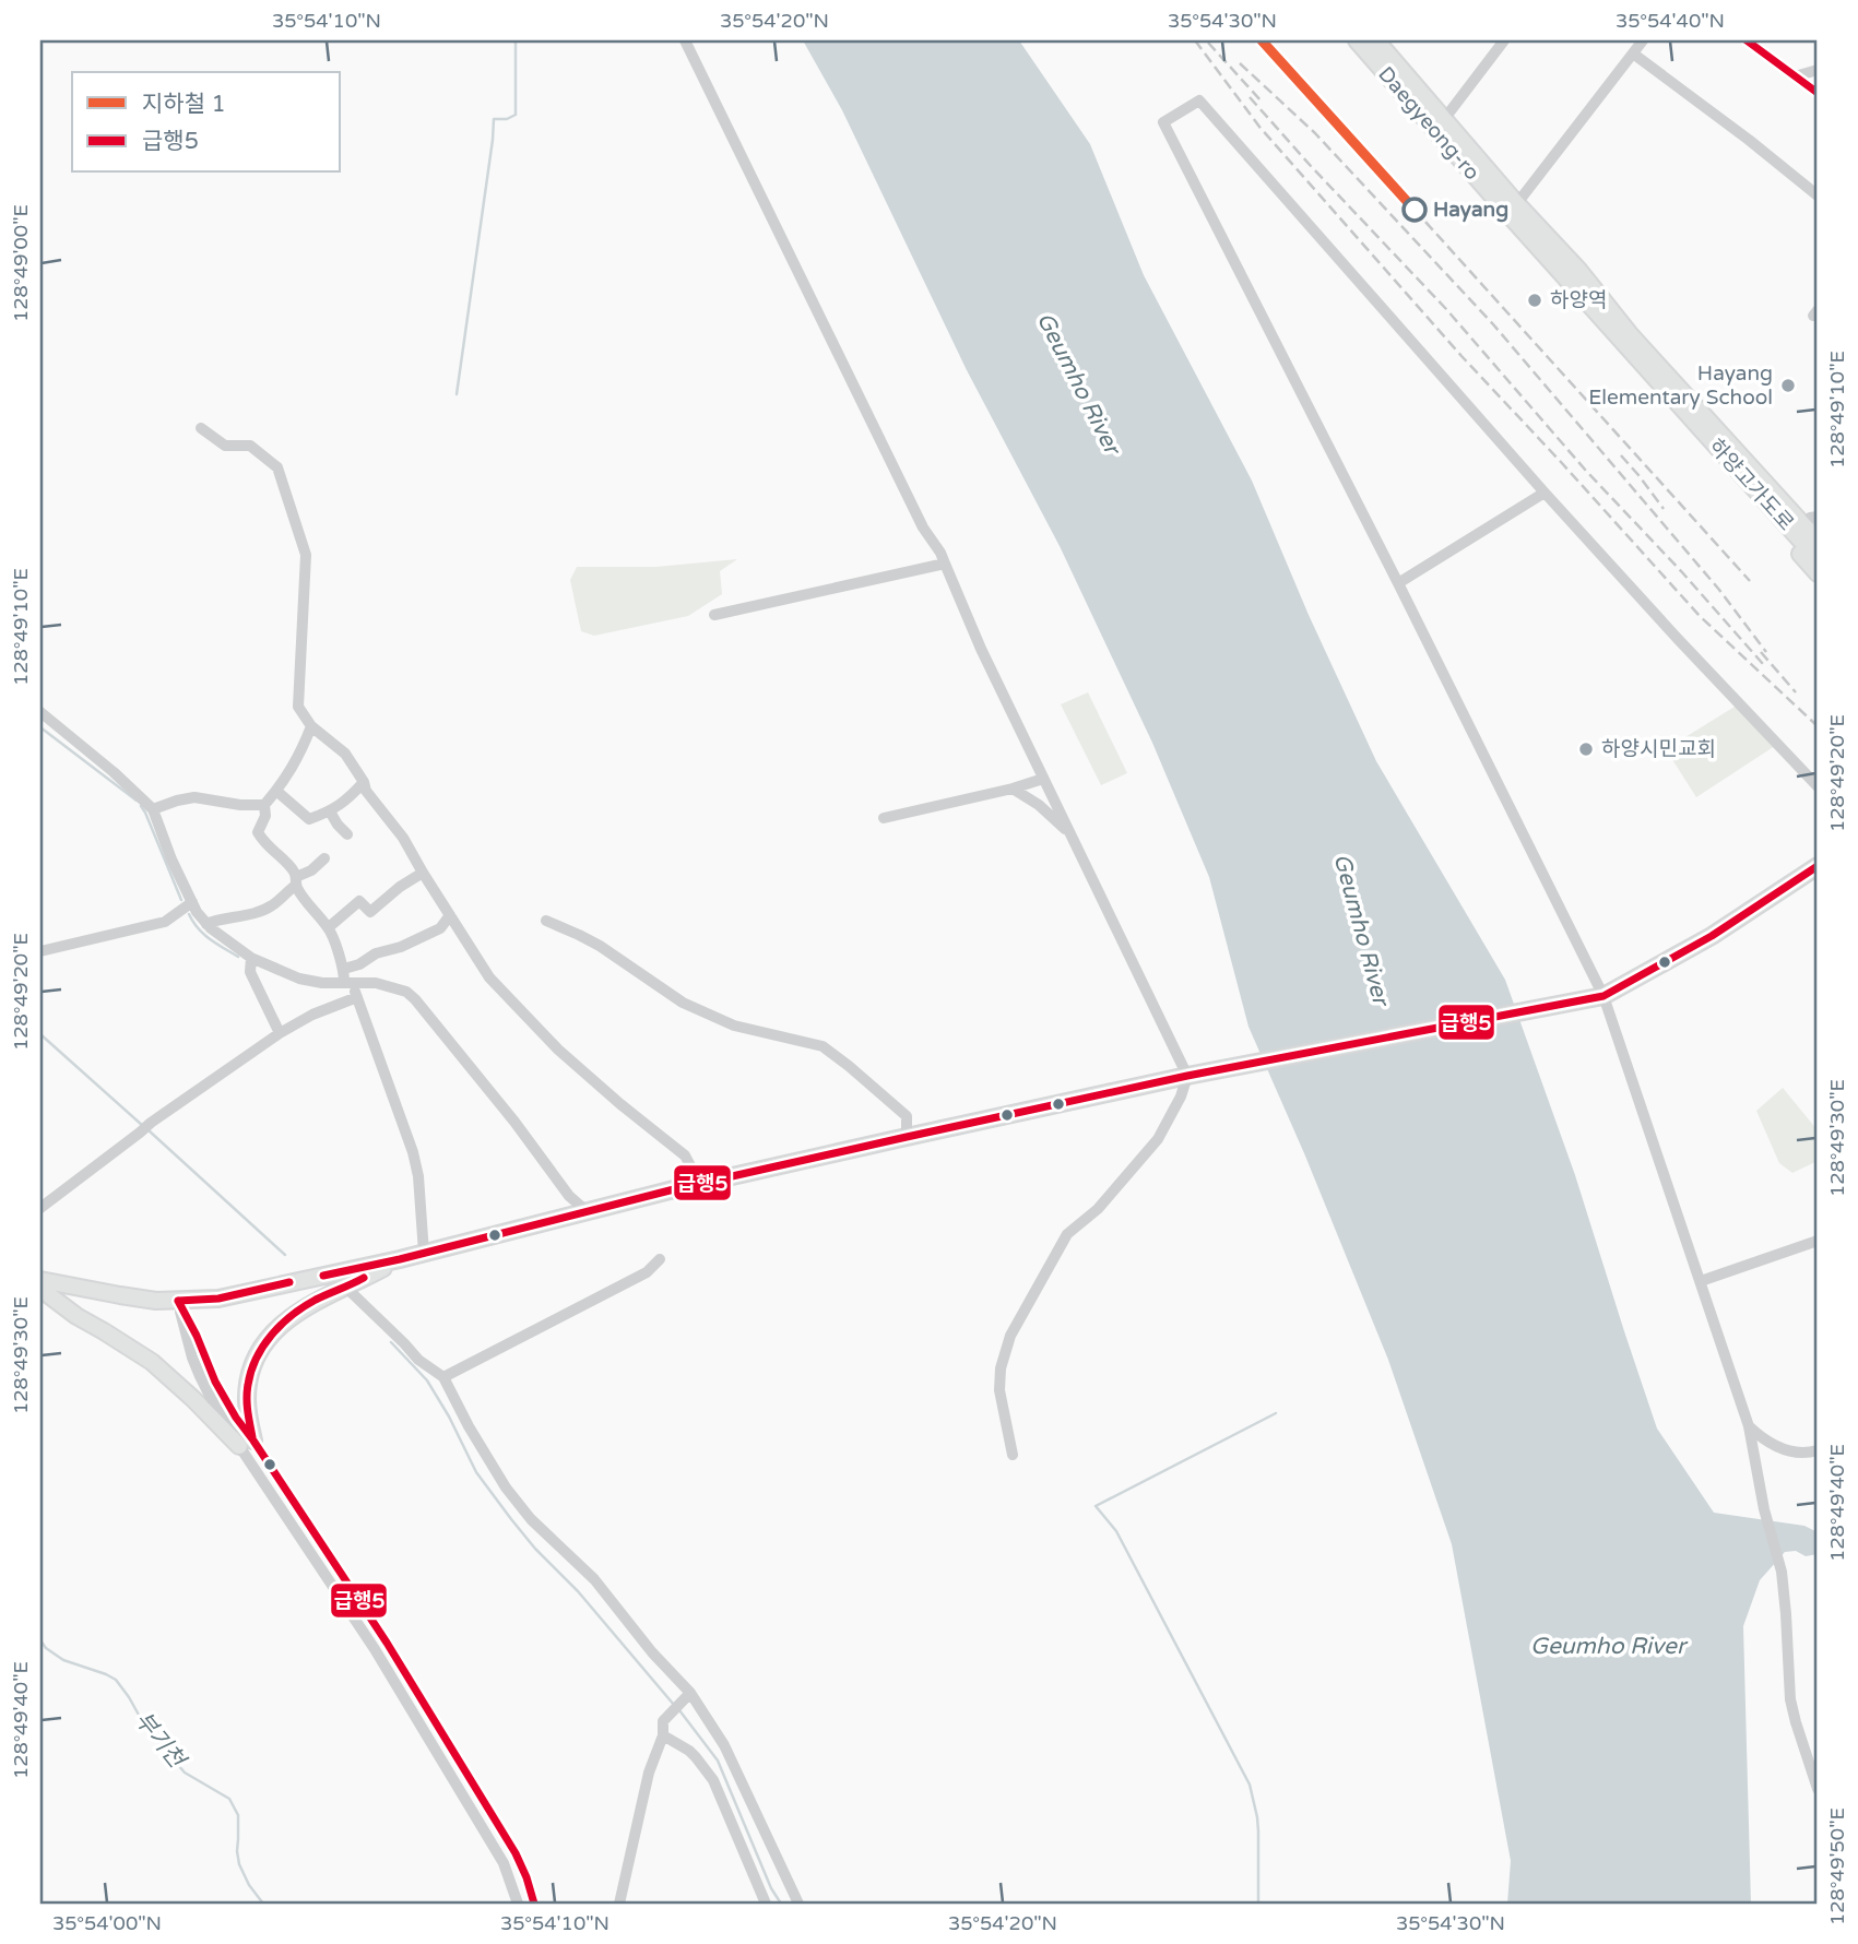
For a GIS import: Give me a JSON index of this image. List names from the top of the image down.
{
  "streets": {
    "main road": ["Daegyeong-ro", "하양고가도로"]
  },
  "crossings": [
    ["Daegyeong-ro", "하양고가도로"]
  ],
  "water": ["Geumho River", "부기천"],
  "places": [
    "Hayang",
    "하양역",
    "Hayang Elementary School",
    "하양시민교회"
  ],
  "lines": ["metro line 1", "transit line 급행5"],
  "legend": ["지하철 1", "급행5"],
  "coordinates": [
    "35°54'10\"N",
    "35°54'20\"N",
    "35°54'30\"N",
    "35°54'40\"N",
    "128°49'00\"E",
    "128°49'10\"E",
    "128°49'20\"E",
    "128°49'30\"E",
    "128°49'40\"E",
    "128°49'50\"E",
    "35°54'00\"N"
  ]
}
